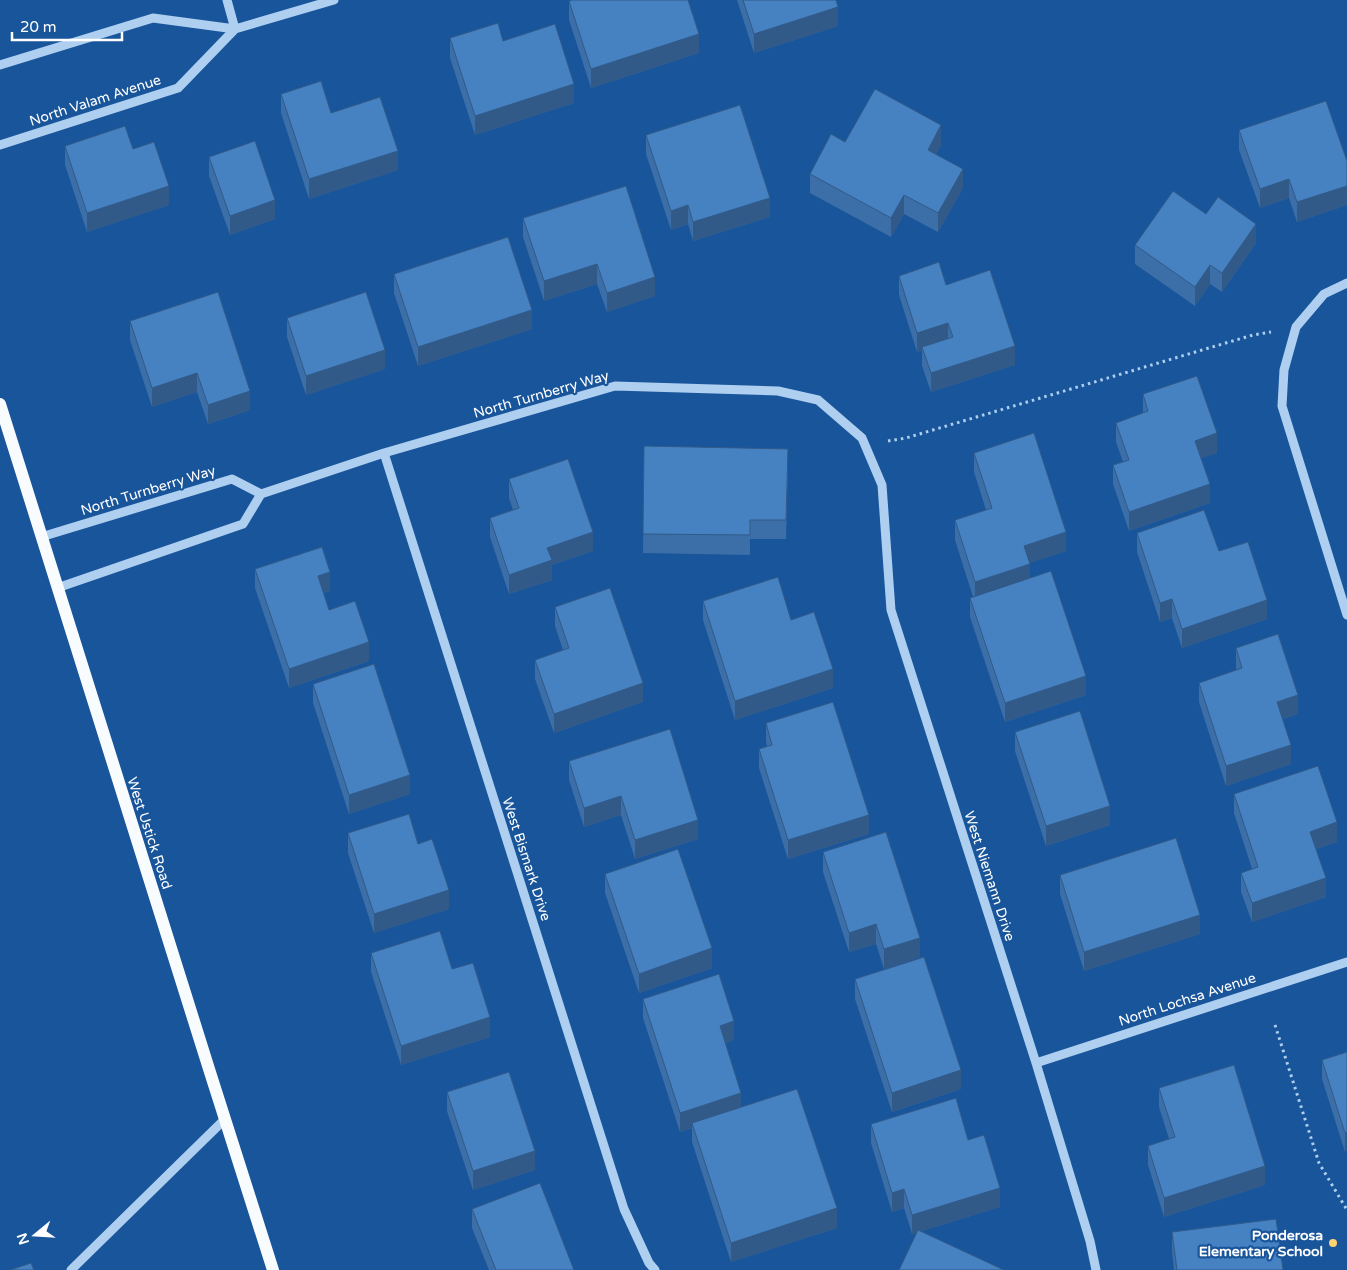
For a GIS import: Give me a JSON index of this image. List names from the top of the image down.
{
  "streets": {
    "main road": ["West Ustick Road"],
    "street": [
      "North Valam Avenue",
      "North Turnberry Way",
      "West Bismark Drive",
      "West Niemann Drive",
      "North Lochsa Avenue"
    ]
  },
  "crossings": [
    ["North Turnberry Way", "West Ustick Road"],
    ["North Turnberry Way", "West Bismark Drive"],
    ["North Turnberry Way", "West Niemann Drive"],
    ["West Niemann Drive", "North Lochsa Avenue"]
  ],
  "places": ["Ponderosa Elementary School"],
  "scale_bar": "20 m",
  "north": "left"
}
